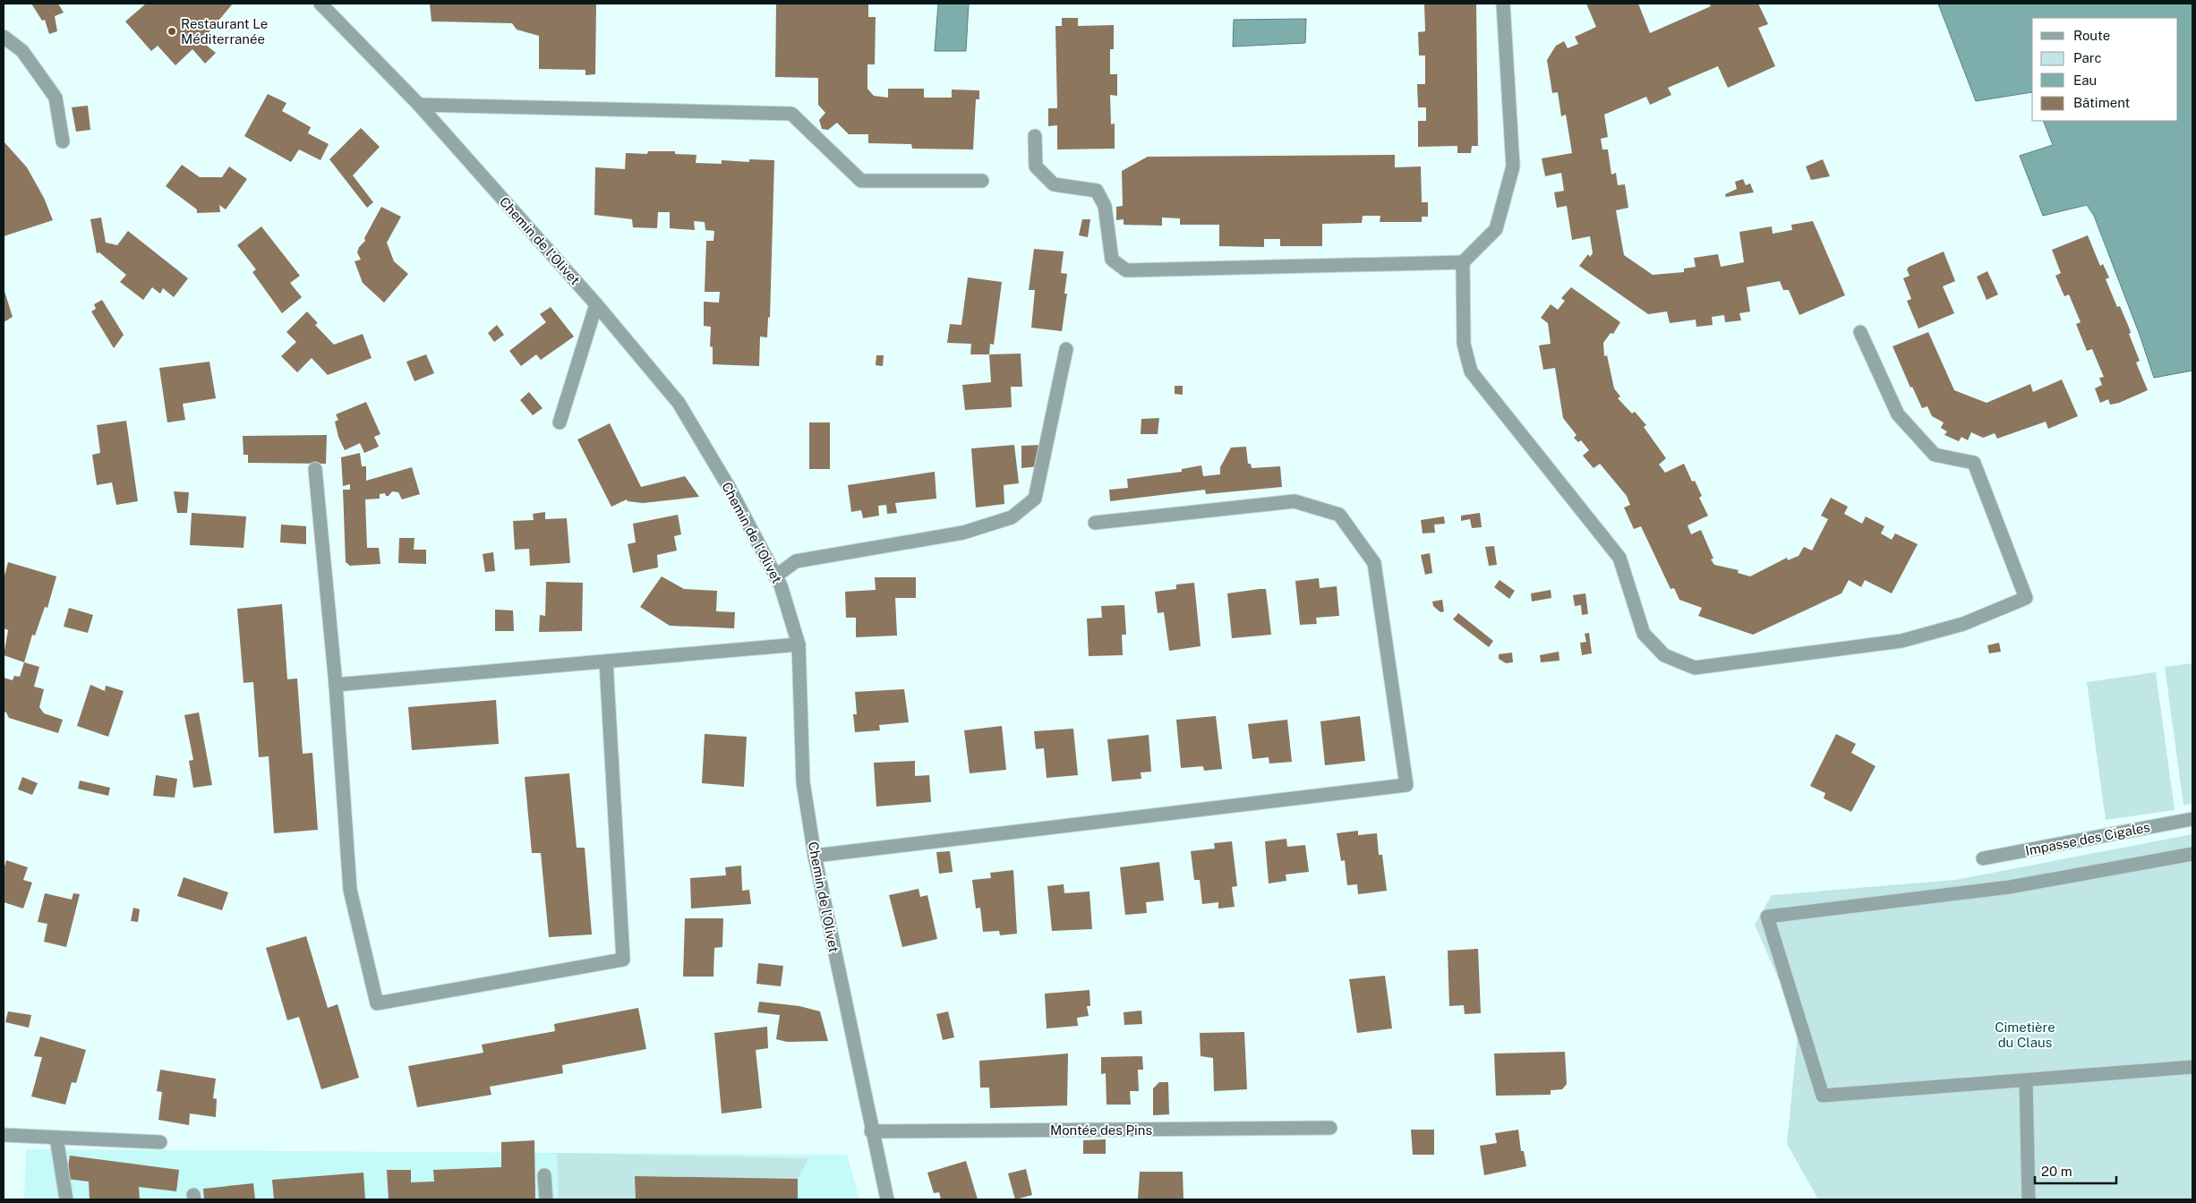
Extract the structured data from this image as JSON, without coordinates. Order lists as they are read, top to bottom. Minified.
{"streets":{"street":["Chemin de l'Olivet","Impasse des Cigales","Montée des Pins"]},"crossings":[["Chemin de l'Olivet","Montée des Pins"]],"parks":["Cimetière du Claus"],"places":["Restaurant Le Méditerranée"],"legend":["Route","Parc","Eau","Bâtiment"],"scale_bar":"20 m"}
